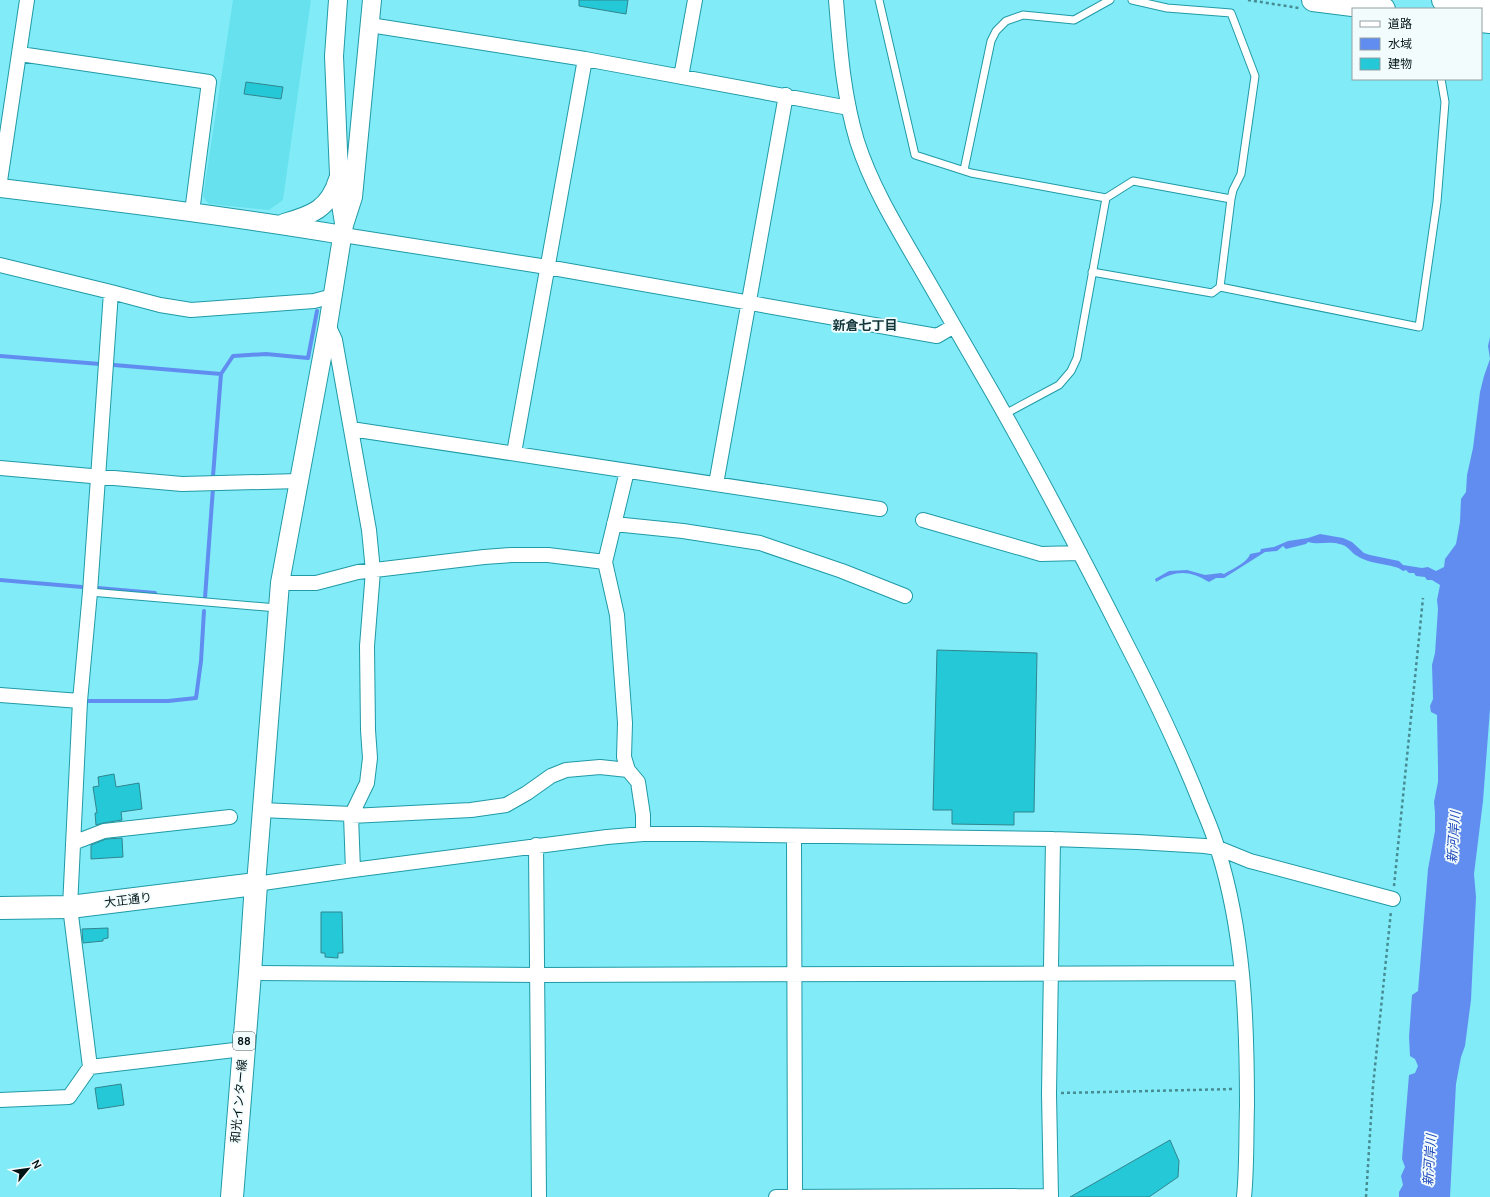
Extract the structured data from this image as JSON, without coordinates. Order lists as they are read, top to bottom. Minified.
{"streets":{"main road":["大正通り","88","和光インター線"]},"crossings":[["大正通り","和光インター線"]],"districts":["新倉七丁目"],"water":["新河岸川"],"legend":["道路","水域","建物"],"north":"top right"}
